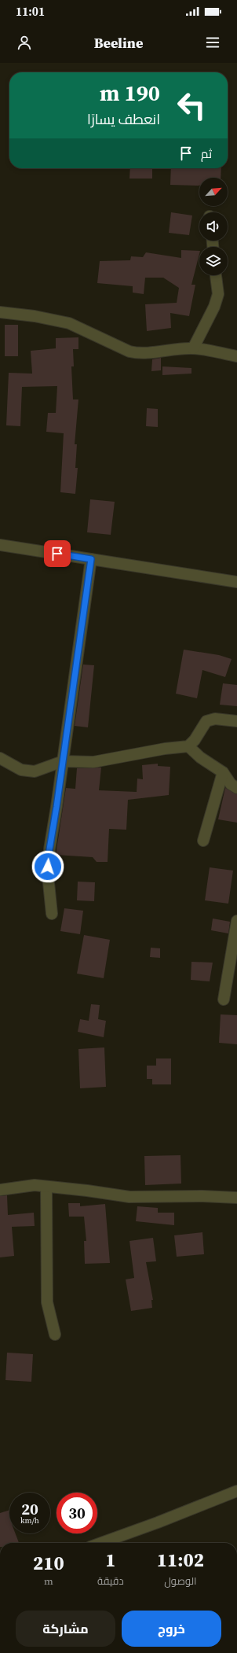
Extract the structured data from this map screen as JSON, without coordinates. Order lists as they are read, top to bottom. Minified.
{"north":"top right","page":{"status":"11:01","header":"Beeline","turn":["190 m","انعطف يسارًا"],"then":"ثم","speed":"20 km/h","limit":"30","eta":["11:02","الوصول","1","دقيقة","210","m"],"buttons":["خروج","مشاركة"]}}
